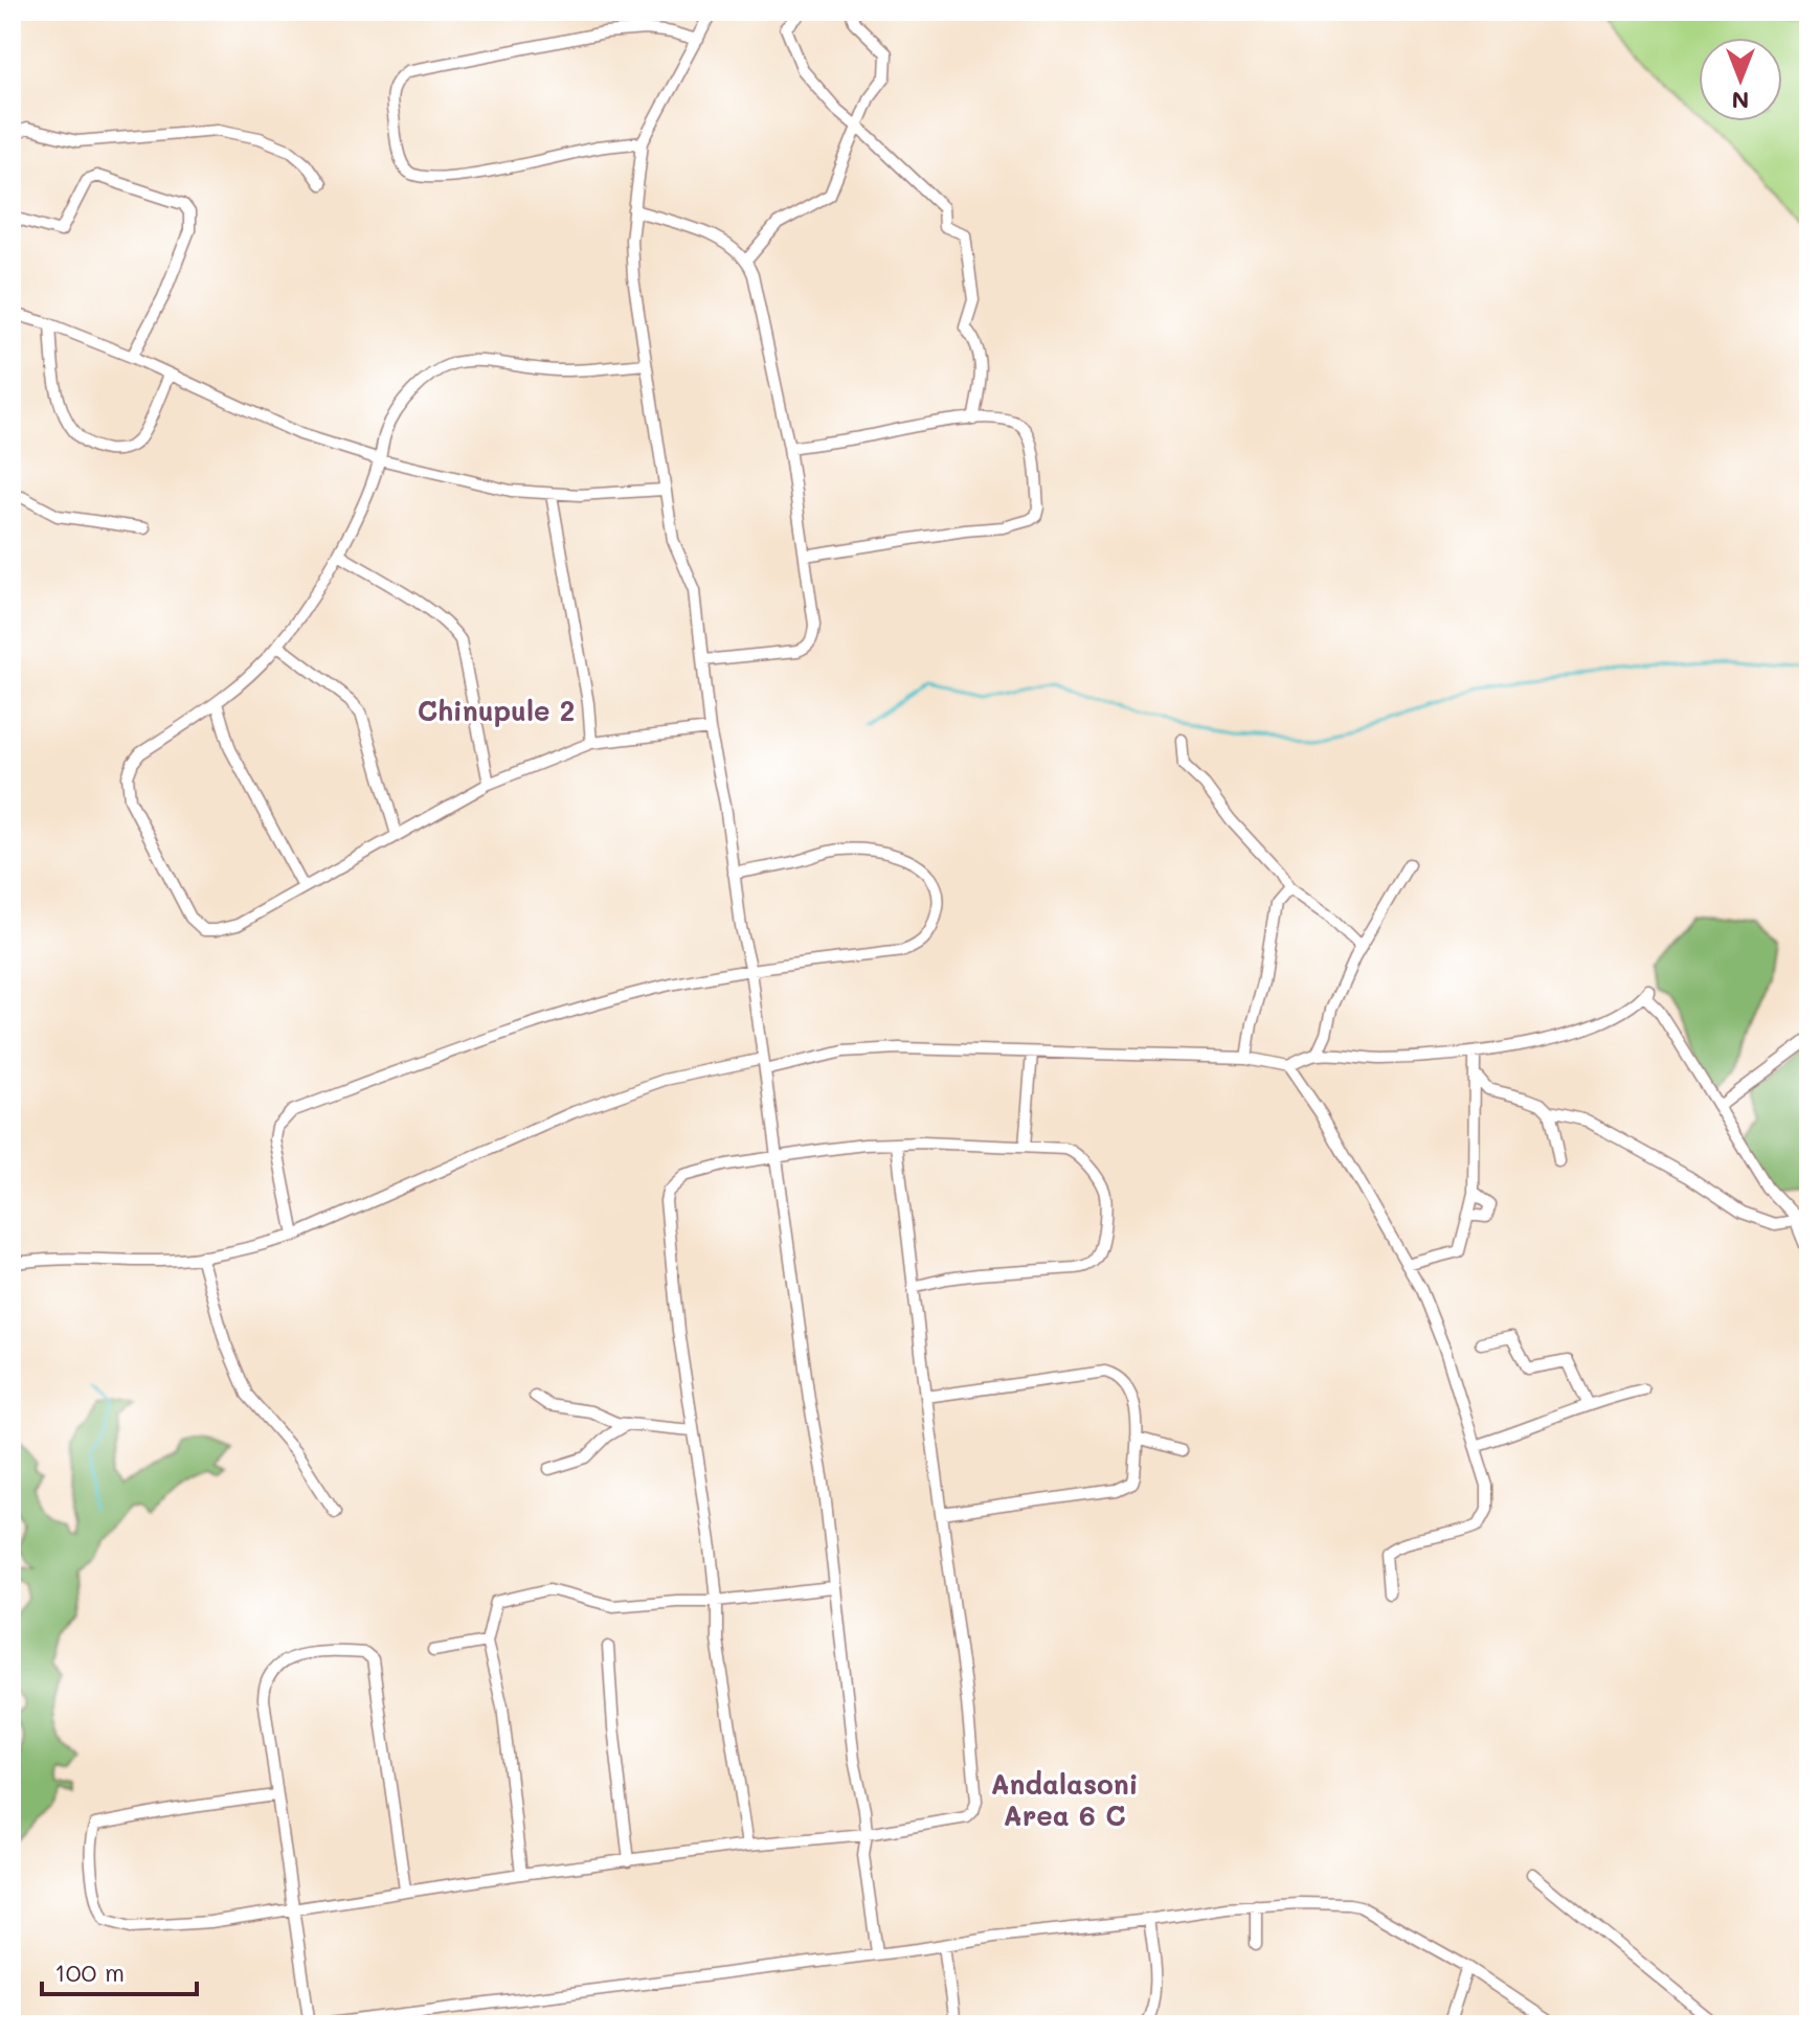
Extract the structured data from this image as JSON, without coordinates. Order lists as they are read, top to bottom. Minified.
{"districts":["Chinupule 2","Andalasoni Area 6 C"],"scale_bar":"100 m","north":"bottom"}
